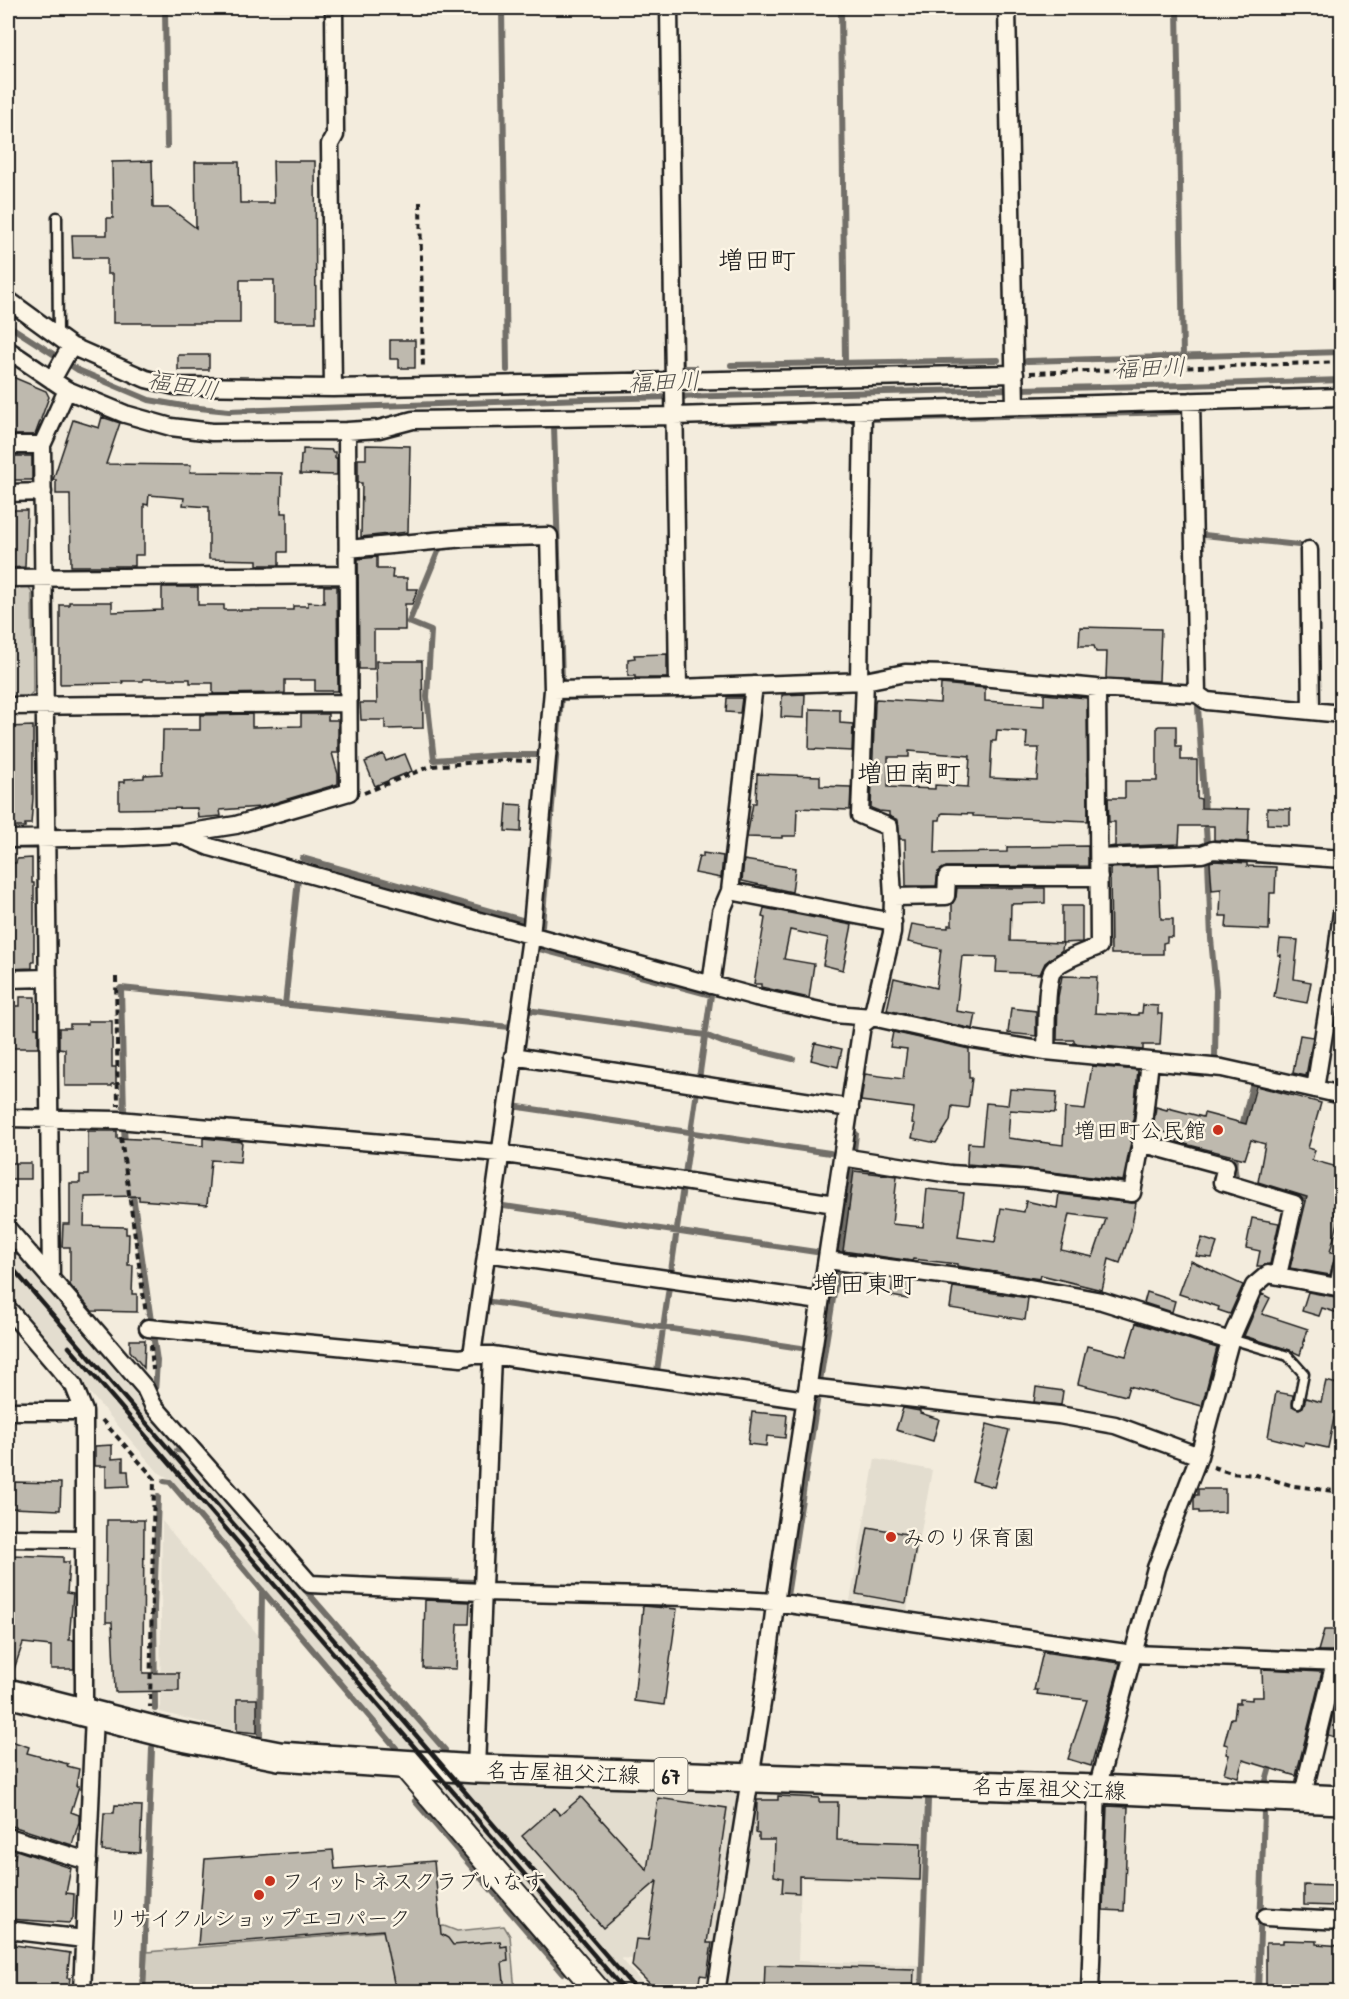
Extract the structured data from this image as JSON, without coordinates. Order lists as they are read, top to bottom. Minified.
{"streets":{"main road":["名古屋祖父江線","67"]},"districts":["増田町","増田南町","増田東町"],"water":["福田川"],"places":["増田町公民館","みのり保育園","フィットネスクラブいなす","リサイクルショップエコパーク"]}
